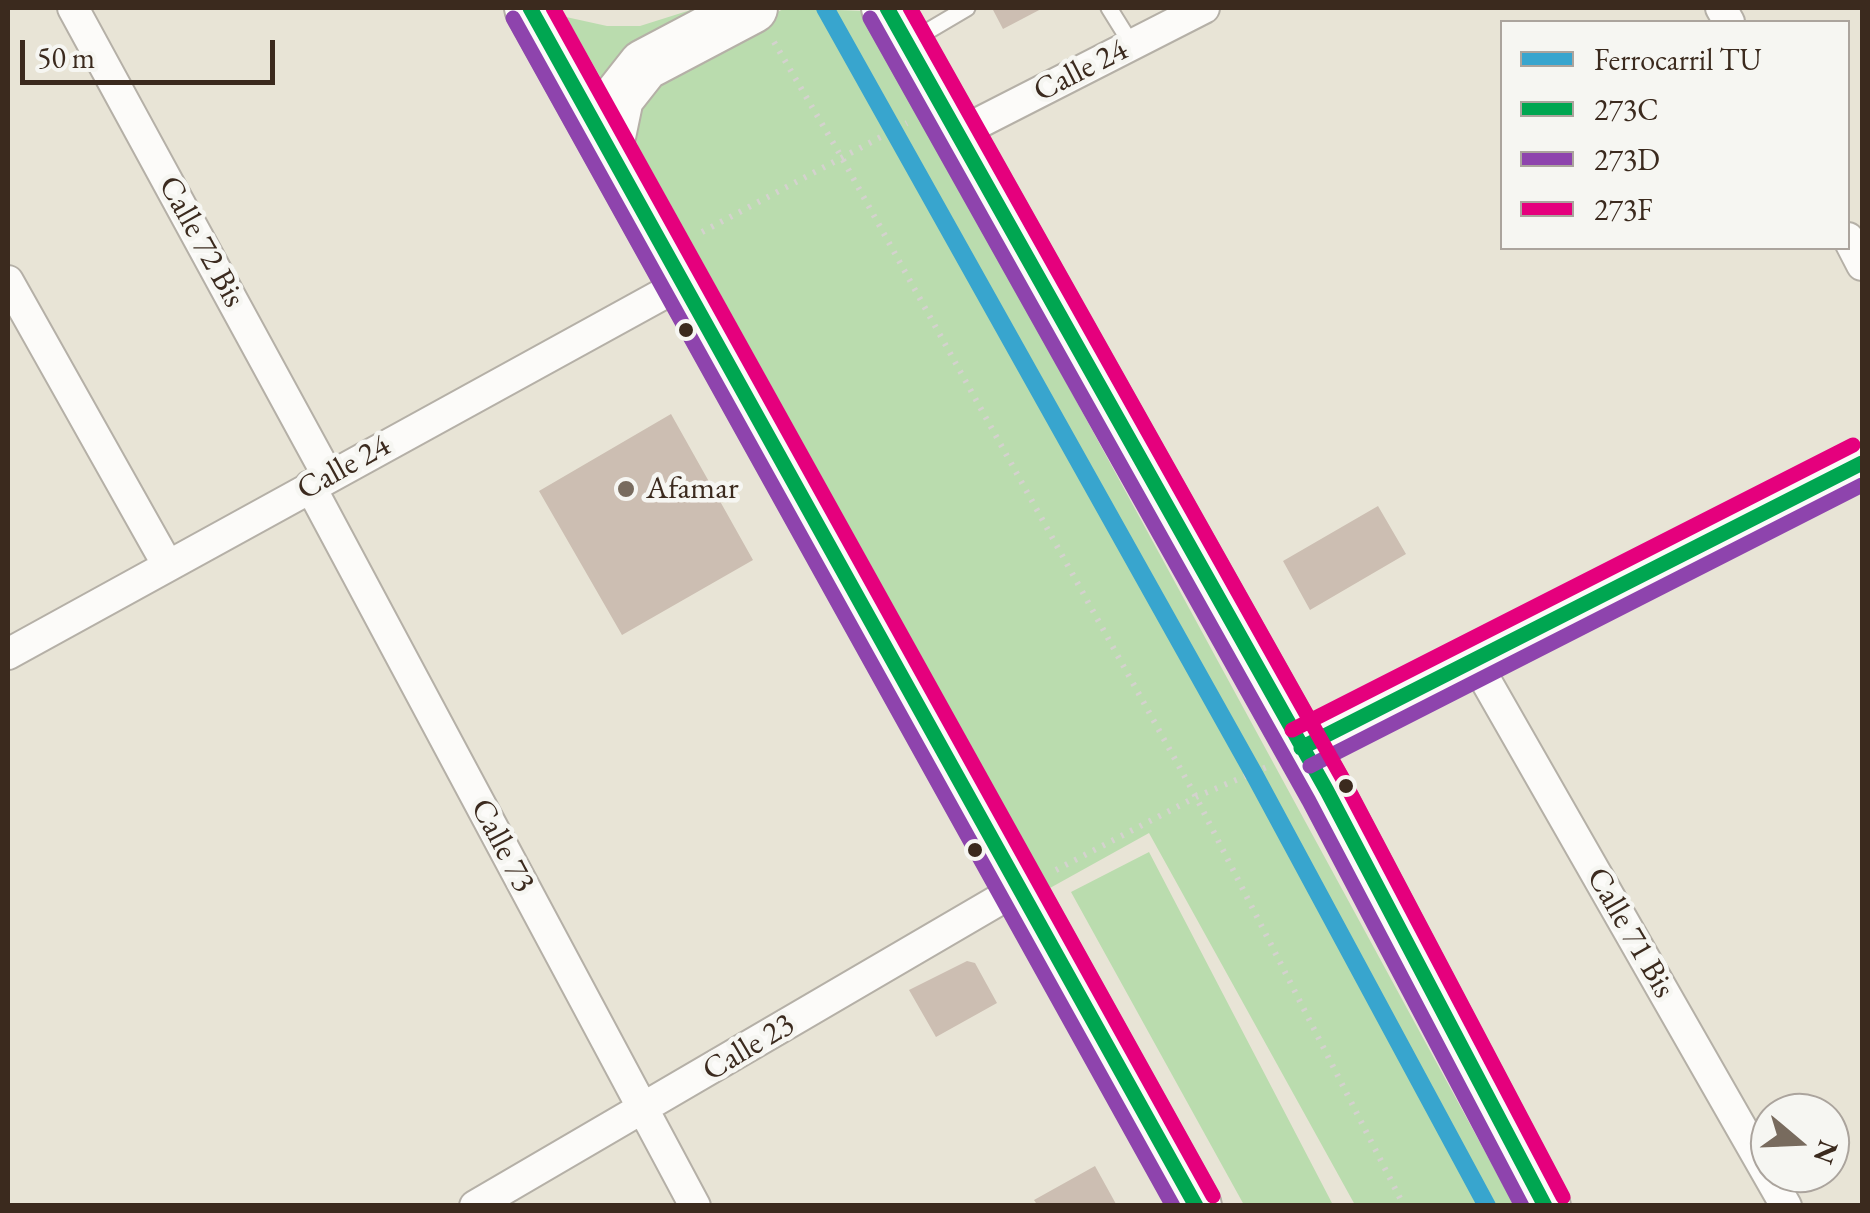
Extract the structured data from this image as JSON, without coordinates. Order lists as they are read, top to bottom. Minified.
{"streets":{"street":["Calle 24","Calle 72 Bis","Calle 73","Calle 71 Bis","Calle 23"]},"crossings":[["Calle 24","Calle 72 Bis"],["Calle 24","Calle 73"],["Calle 72 Bis","Calle 73"],["Calle 73","Calle 23"]],"places":["Afamar"],"lines":["rail line TU","transit line 273C","transit line 273F","transit line 273D"],"legend":["Ferrocarril TU","273C","273D","273F"],"scale_bar":"50 m","north":"right"}
